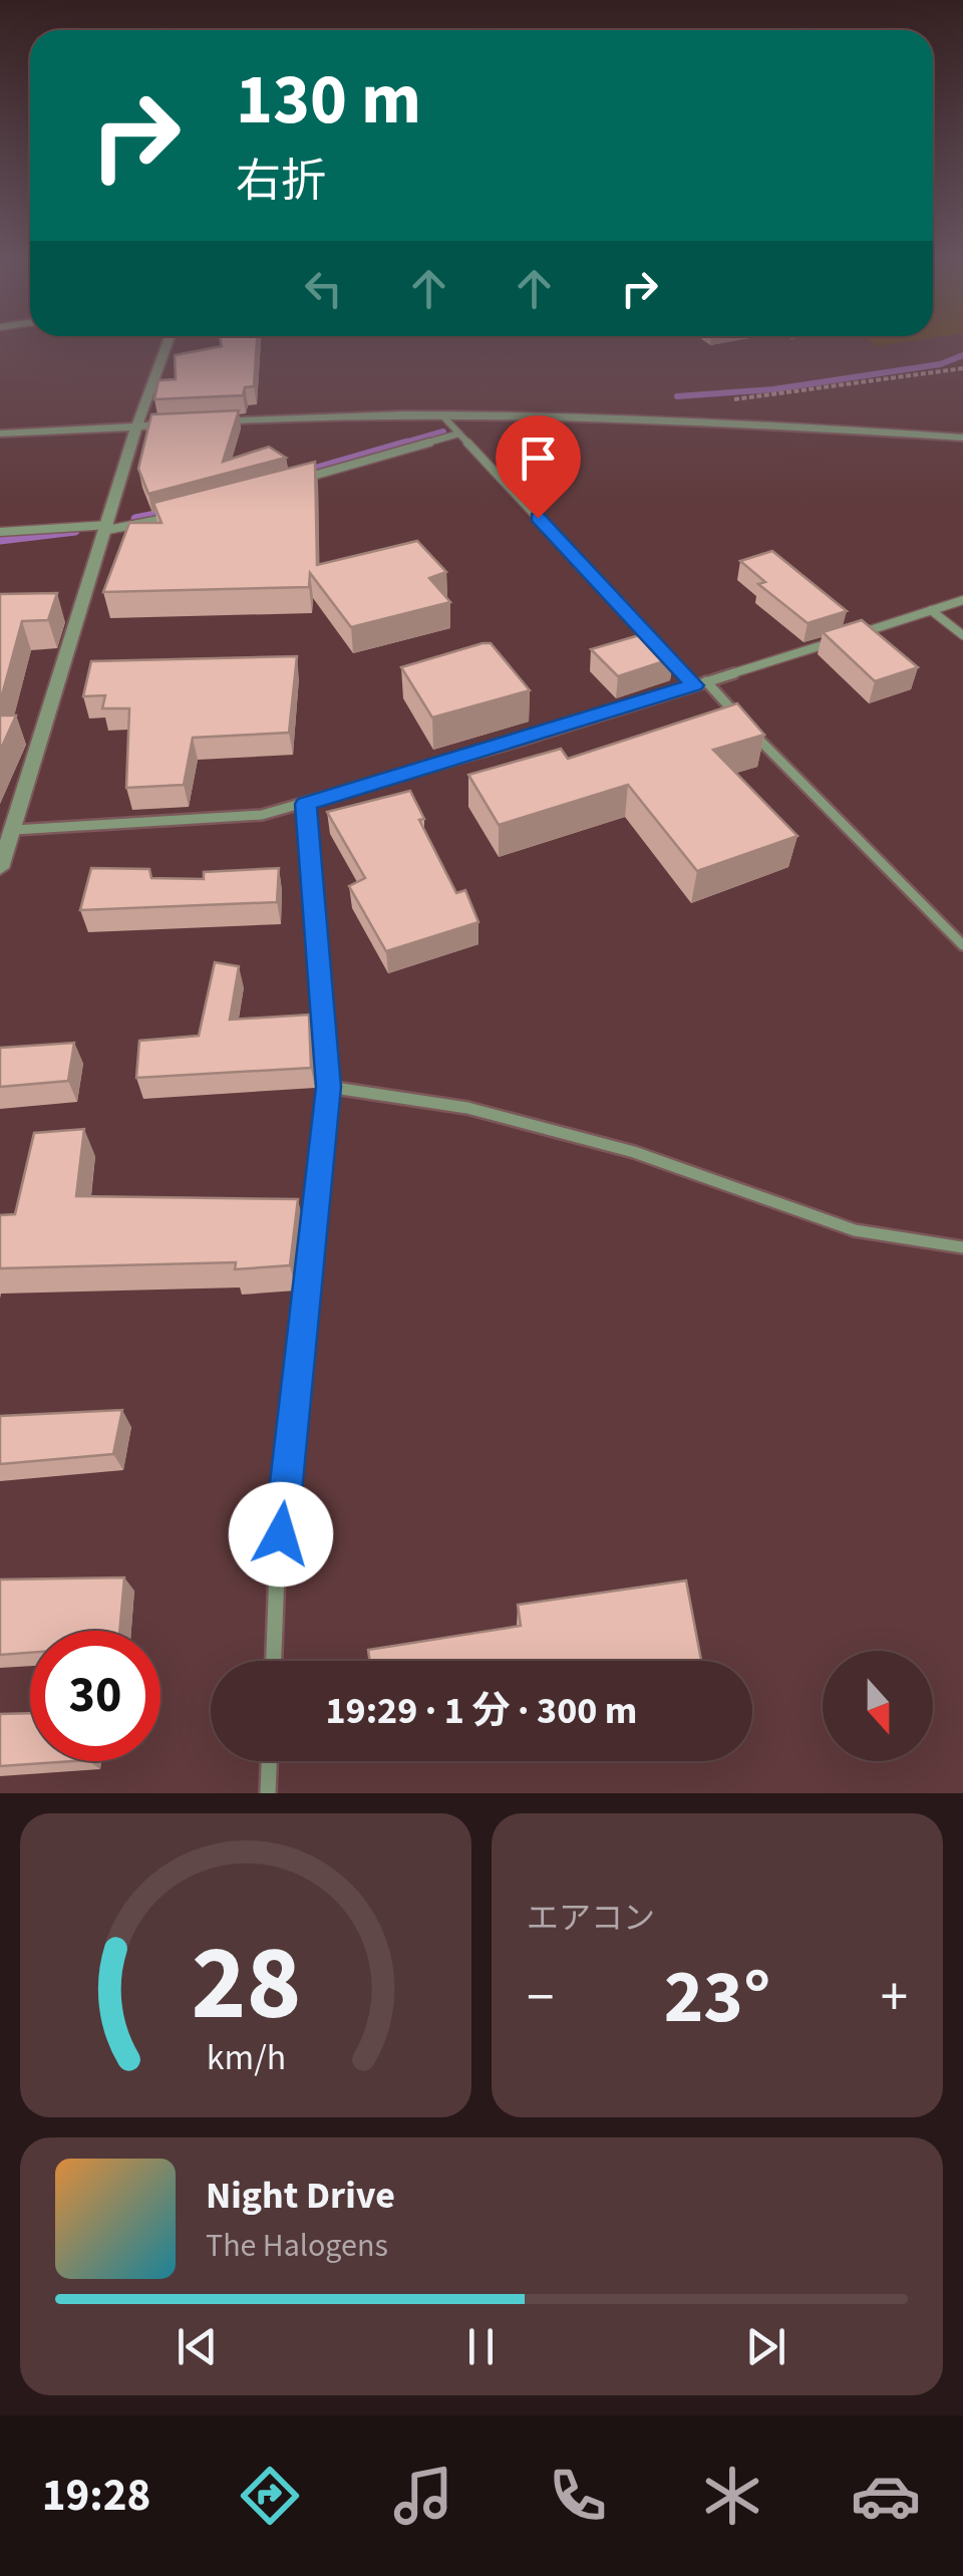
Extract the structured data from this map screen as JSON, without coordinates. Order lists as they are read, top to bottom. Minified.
{"north":"bottom","page":{"turn":["130 m","右折"],"limit":"30","trip":"19:29 · 1 分 · 300 m","tile":"エアコン","heat":["−","23°","+"],"song":["Night Drive","The Halogens"],"tabs":"19:28","gauge":["28","km/h"]}}
